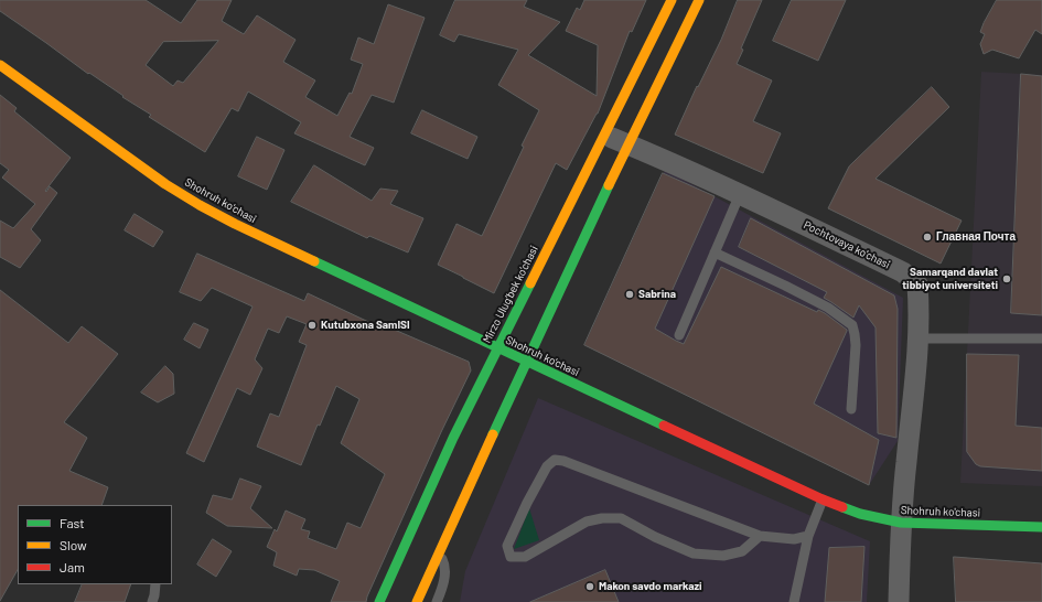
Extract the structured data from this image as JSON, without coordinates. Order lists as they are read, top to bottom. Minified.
{"streets":{"main road":["Shohruh ko'chasi","Mirzo Ulug'bek ko'chasi"],"street":["Pochtovaya ko'chasi"]},"crossings":[["Shohruh ko'chasi","Pochtovaya ko'chasi"],["Shohruh ko'chasi","Mirzo Ulug'bek ko'chasi"],["Pochtovaya ko'chasi","Mirzo Ulug'bek ko'chasi"]],"places":["Главная Почта","Samarqand davlat tibbiyot universiteti","Sabrina","Kutubxona SamISI","Makon savdo markazi"],"legend":["Fast","Slow","Jam"]}
